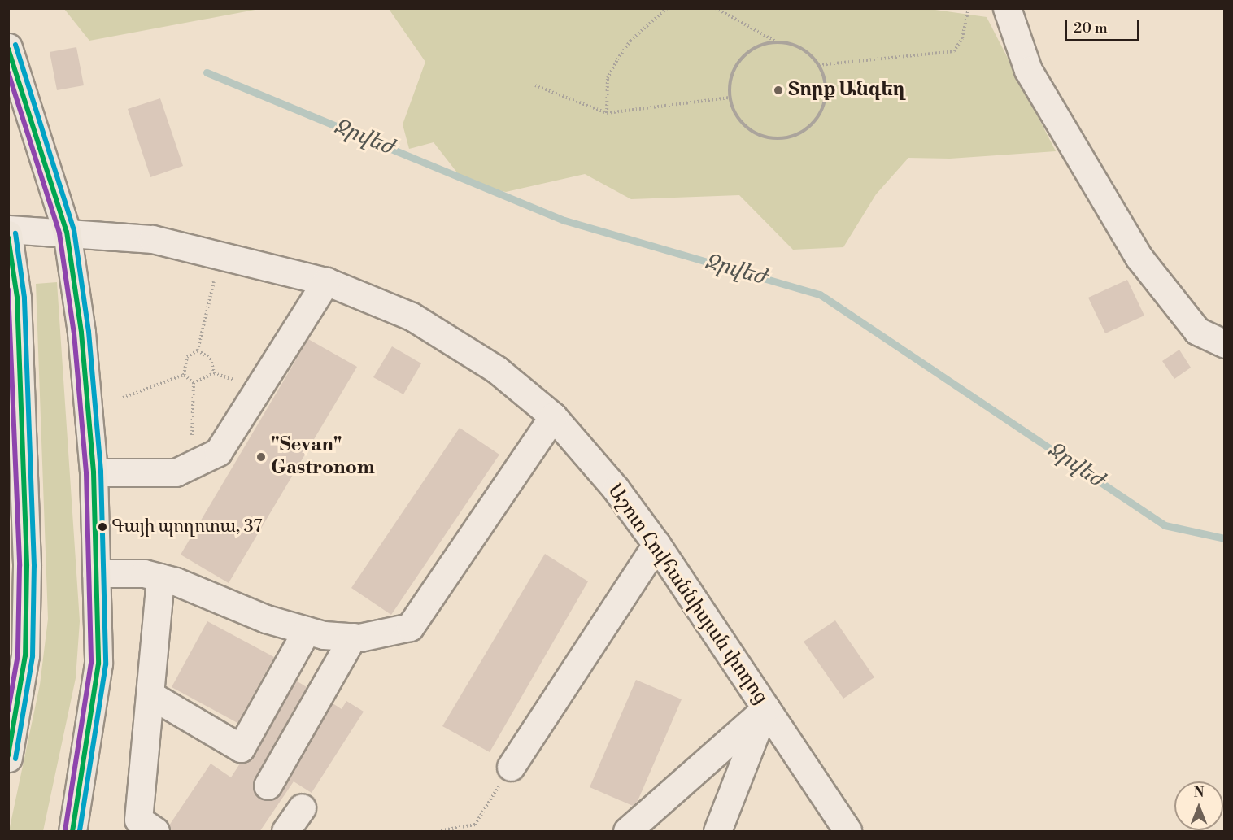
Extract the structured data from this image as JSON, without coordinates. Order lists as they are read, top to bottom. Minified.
{"streets":{"street":["Աշոտ Հովհաննիսյան փողոց"]},"water":["Ջրվեժ"],"places":["Տորք Անգեղ","\"Sevan\" Gastronom","Գայի պողոտա, 37"],"scale_bar":"20 m","north":"top"}
